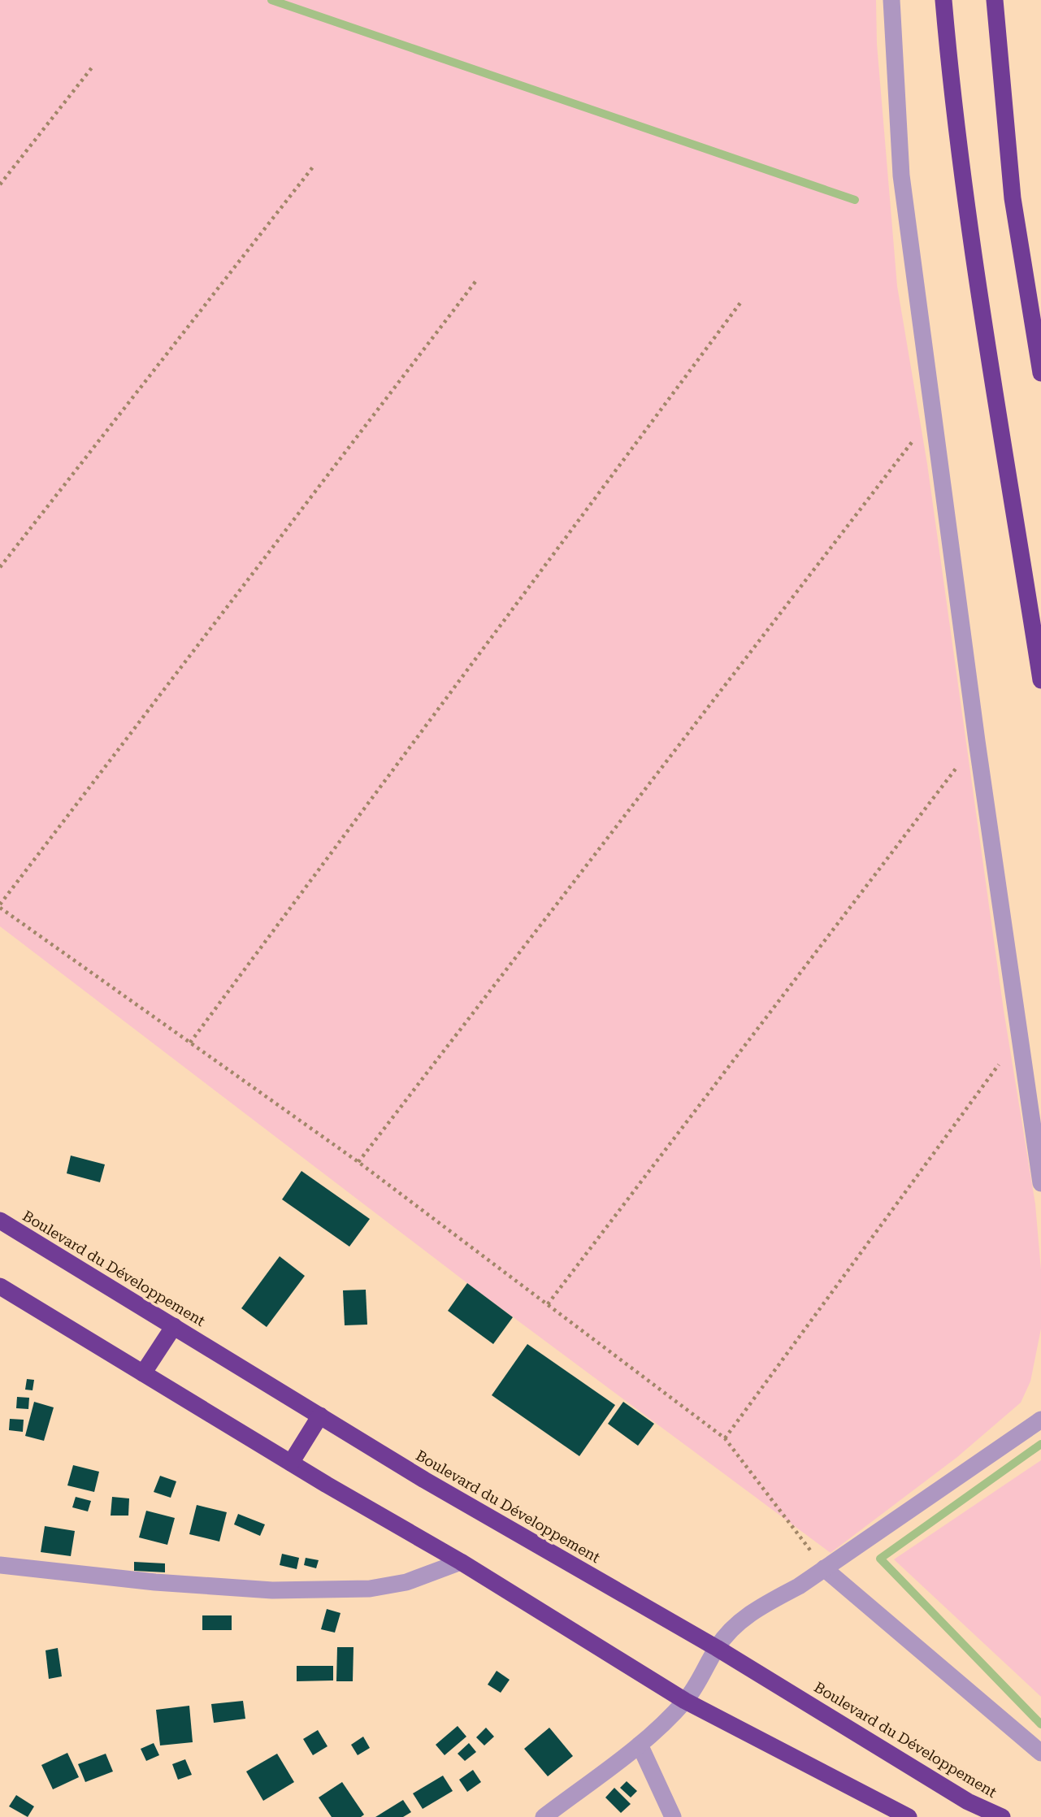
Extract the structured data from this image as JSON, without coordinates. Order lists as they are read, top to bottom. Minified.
{"streets":{"highway":["Boulevard du Développement"]}}
